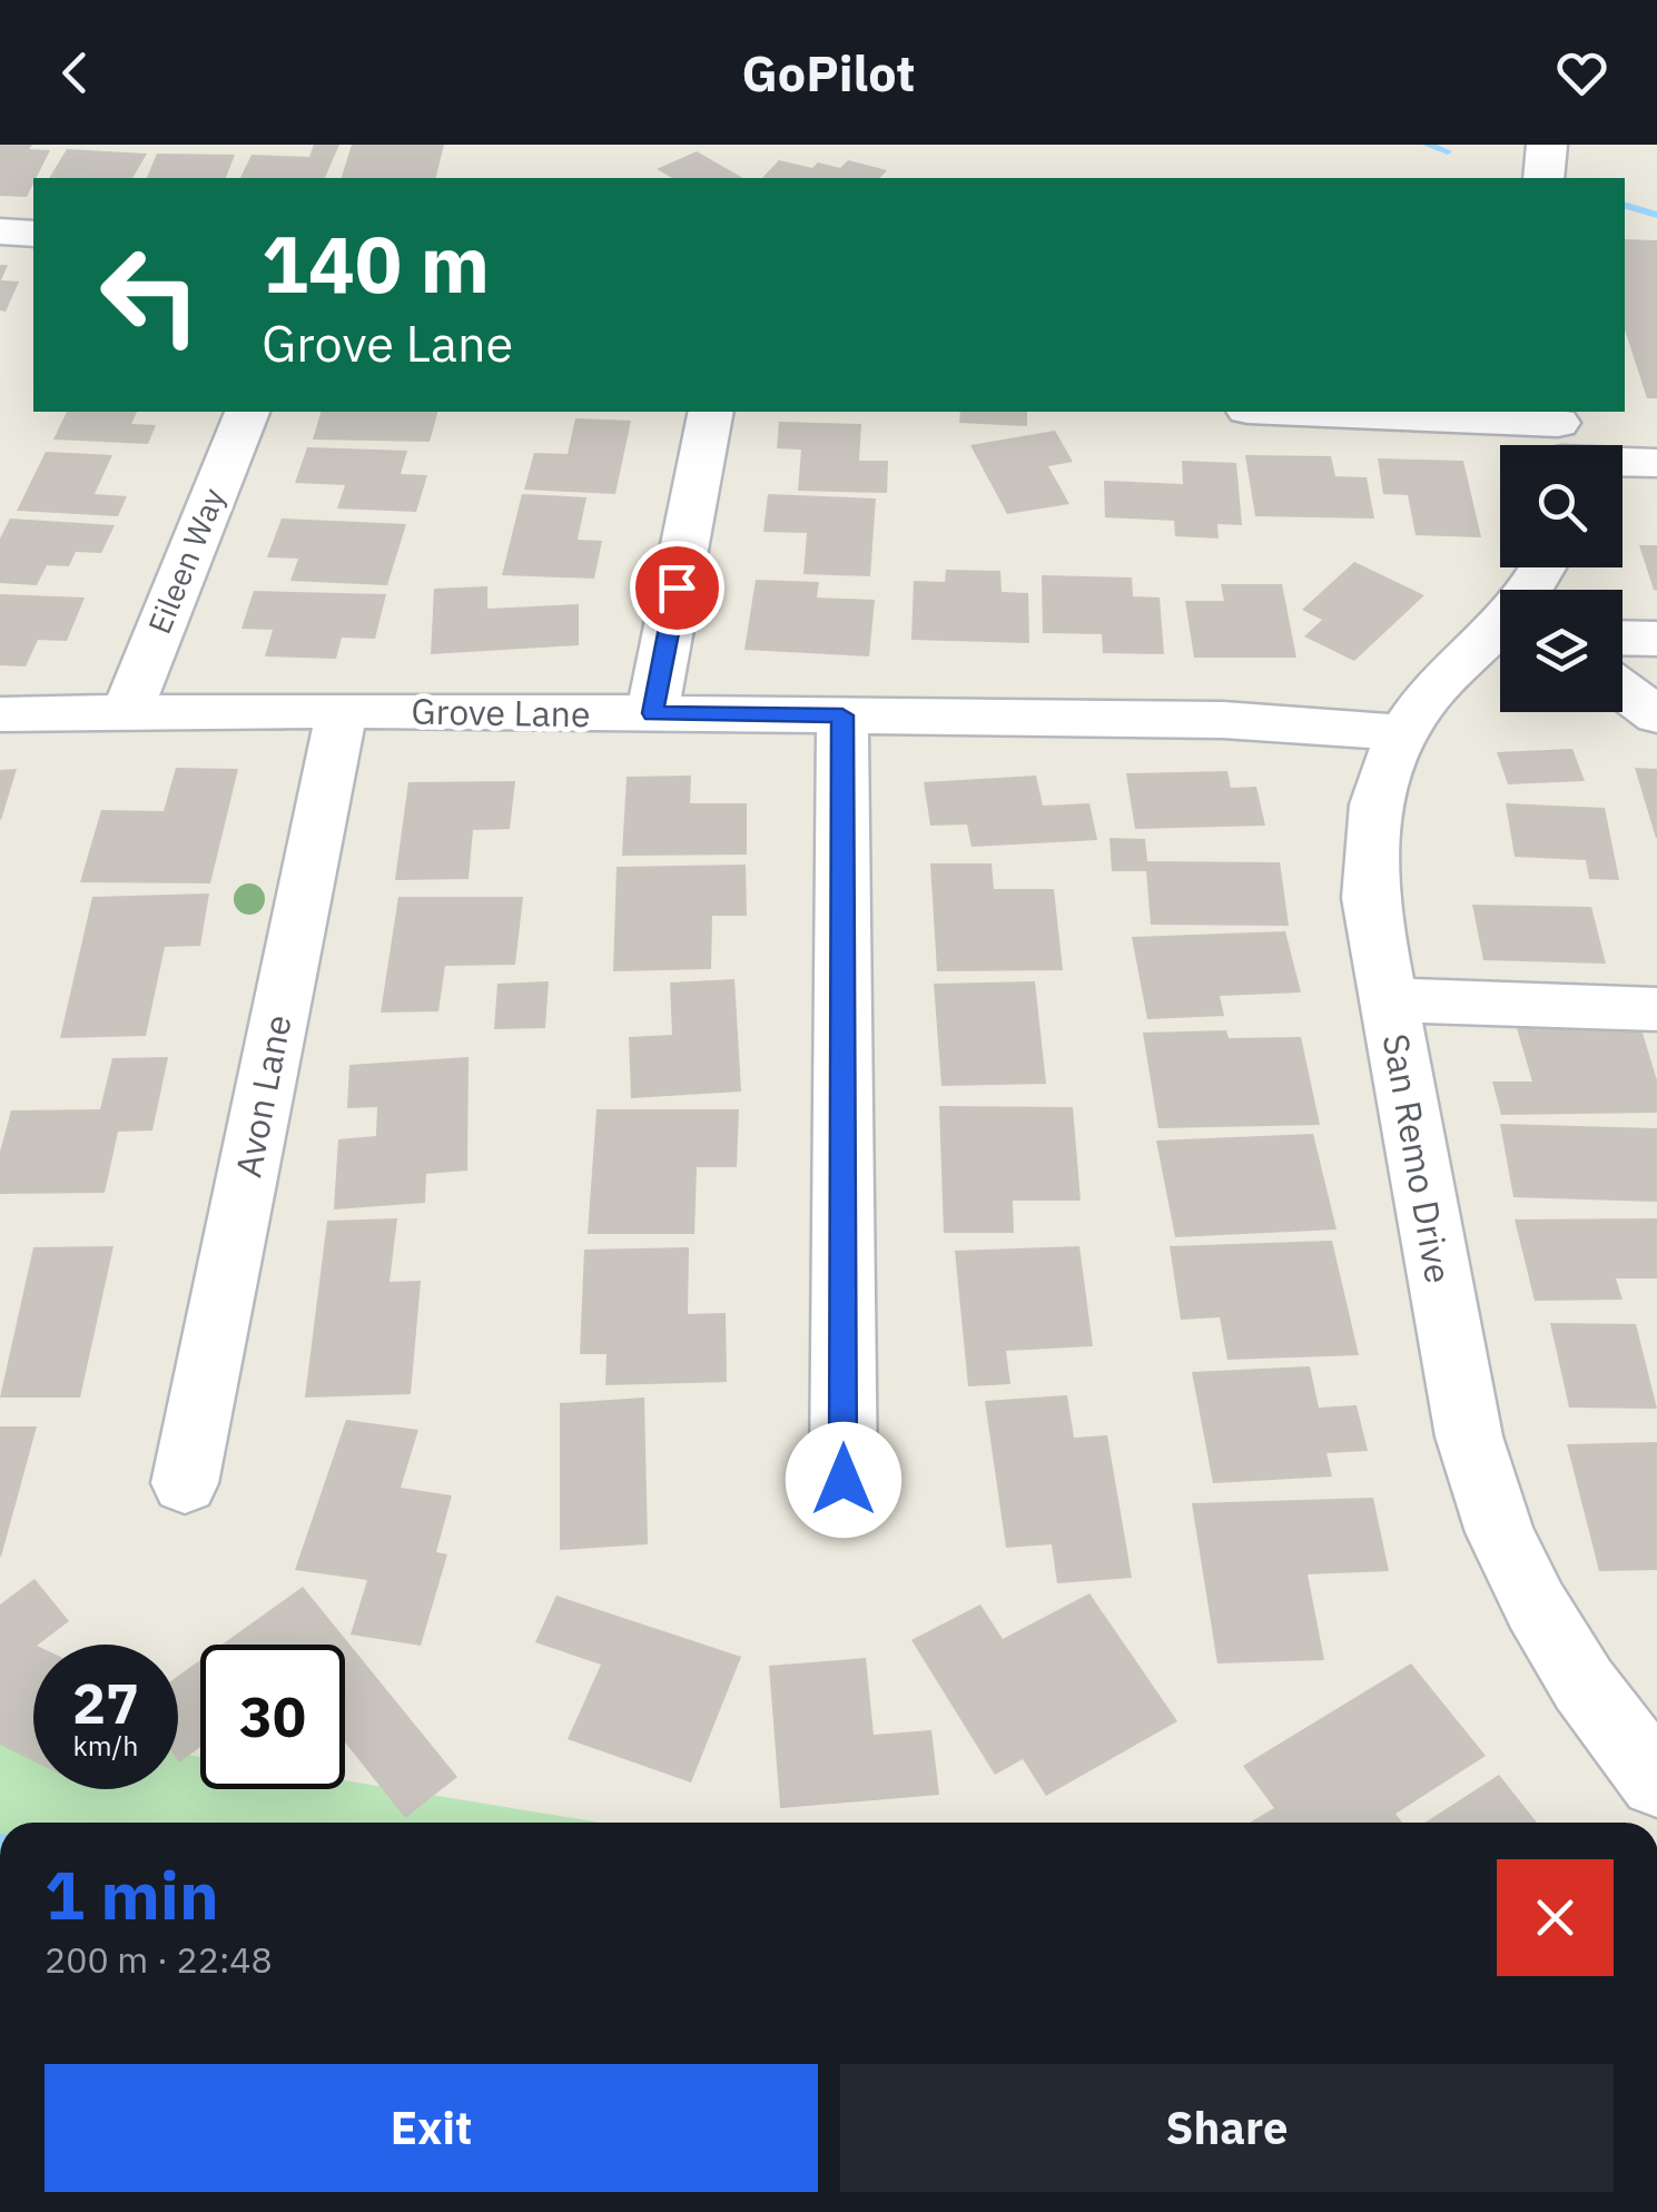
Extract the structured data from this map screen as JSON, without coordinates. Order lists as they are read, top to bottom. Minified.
{"streets":{"street":["Eileen Way","Grove Lane","Avon Lane","San Remo Drive"]},"crossings":[["Eileen Way","Grove Lane"],["Grove Lane","Avon Lane"],["Grove Lane","San Remo Drive"]],"page":{"header":"GoPilot","turn":["140 m","Grove Lane"],"speed":"27 km/h","limit":"30","heading":["1 min","200 m · 22:48"],"buttons":["Exit","Share"]}}
